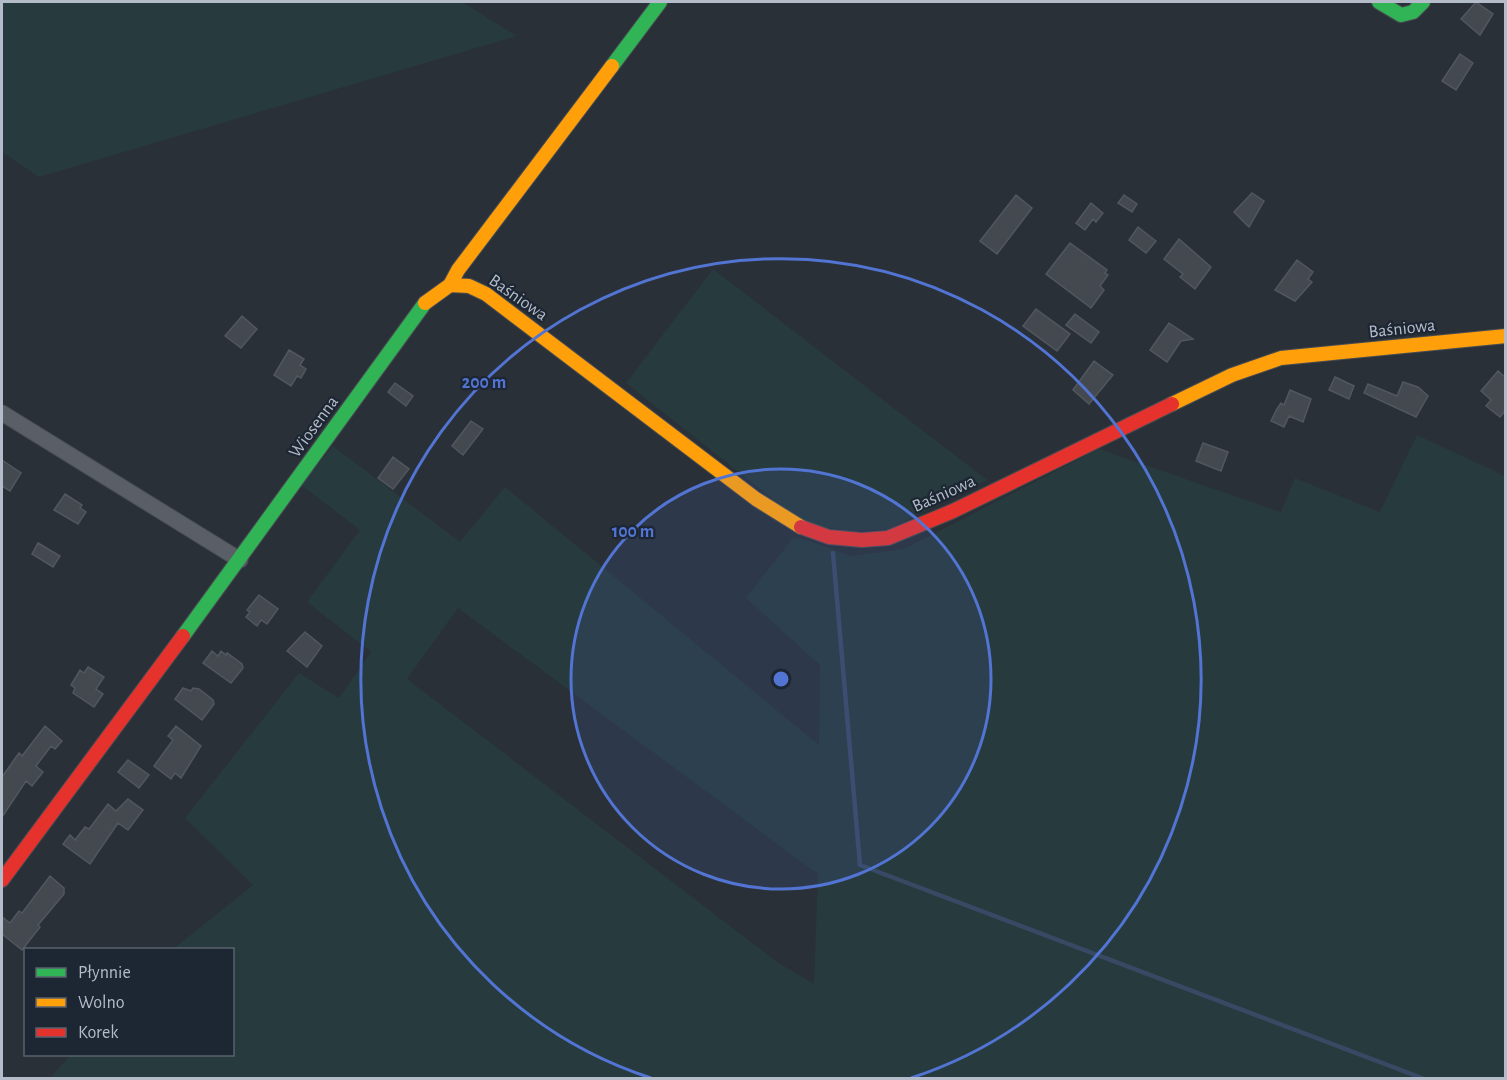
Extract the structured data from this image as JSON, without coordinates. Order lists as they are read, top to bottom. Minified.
{"streets":{"street":["Baśniowa","Wiosenna"]},"crossings":[["Baśniowa","Wiosenna"]],"legend":["Płynnie","Wolno","Korek"],"rings":["200 m","100 m"]}
